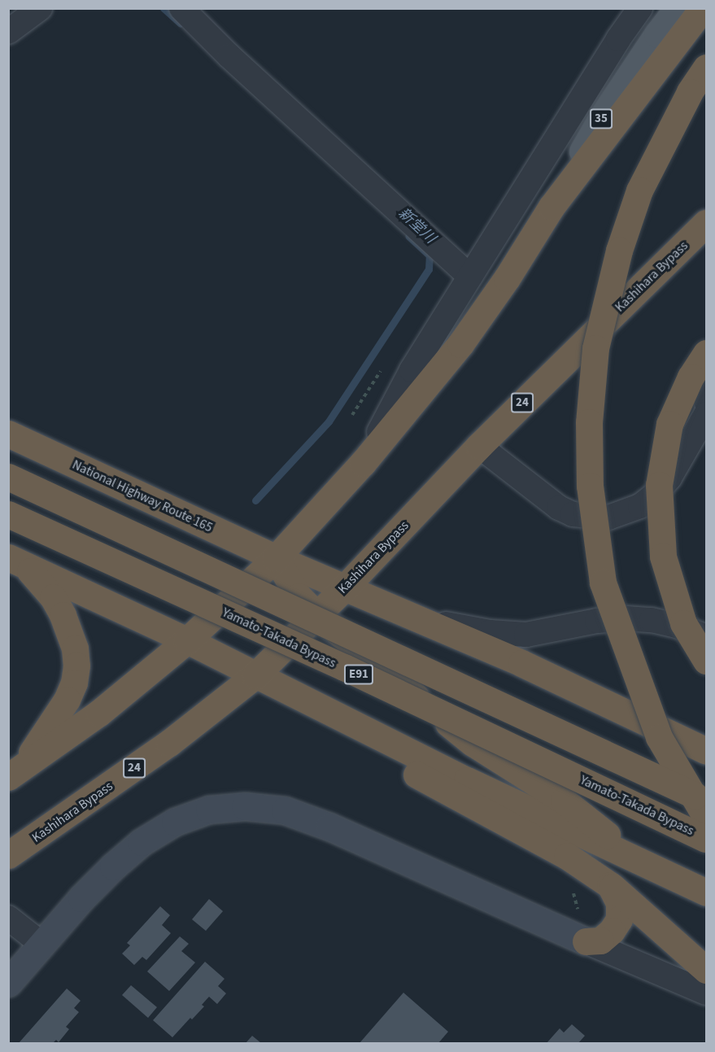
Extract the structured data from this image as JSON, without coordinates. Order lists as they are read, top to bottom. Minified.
{"streets":{"highway":["Kashihara Bypass","24","National Highway Route 165","Yamato-Takada Bypass","E91"]},"crossings":[["Kashihara Bypass","National Highway Route 165"]],"water":["新堂川"]}
